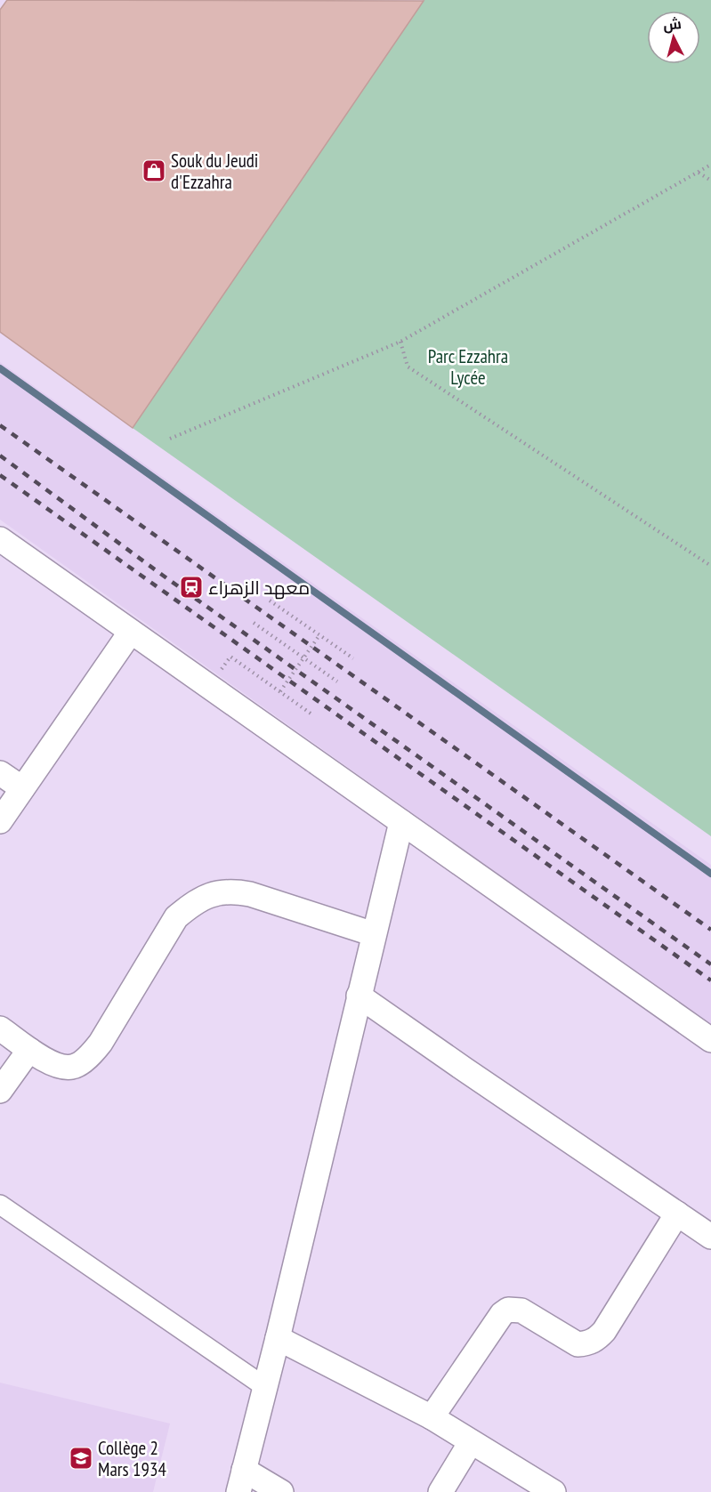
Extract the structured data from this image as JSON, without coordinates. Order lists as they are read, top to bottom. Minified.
{"parks":["Parc Ezzahra Lycée"],"places":{"shop":["Souk du Jeudi d'Ezzahra"],"station":["معهد الزهراء"],"school or university":["Collège 2 Mars 1934"]},"north":"top"}
